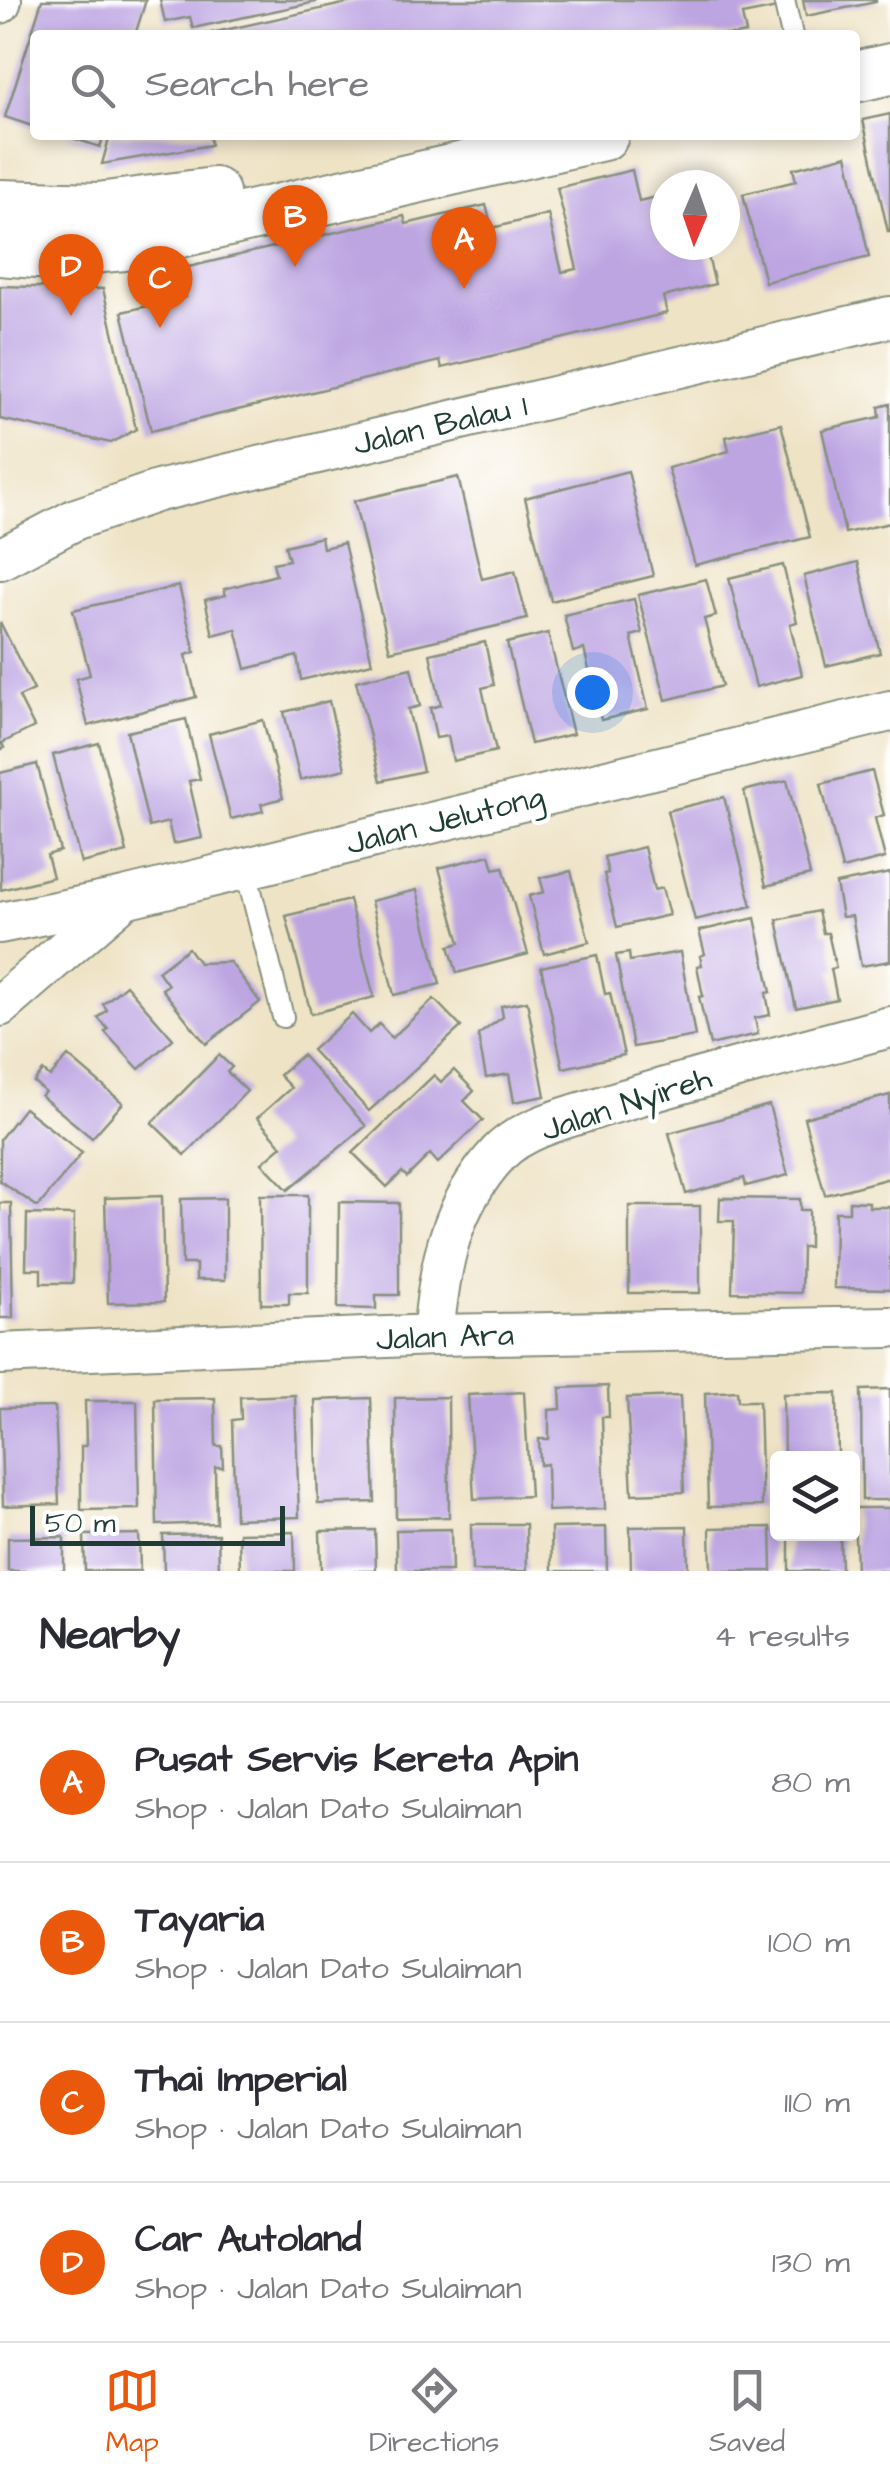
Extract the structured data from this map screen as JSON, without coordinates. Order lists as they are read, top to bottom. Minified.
{"streets":{"street":["Jalan Balau 1","Jalan Jelutong","Jalan Nyireh","Jalan Ara"]},"crossings":[["Jalan Nyireh","Jalan Ara"]],"scale_bar":"50 m","north":"bottom","page":{"search":"Search here","pins":["B","A","D","C"],"scale":"50 m","heading":["Nearby","4 results"],"list":[{"mark":"A","name":"Pusat Servis Kereta Apin","note":"Shop · Jalan Dato Sulaiman","value":"80 m"},{"mark":"B","name":"Tayaria","note":"Shop · Jalan Dato Sulaiman","value":"100 m"},{"mark":"C","name":"Thai Imperial","note":"Shop · Jalan Dato Sulaiman","value":"110 m"},{"mark":"D","name":"Car Autoland","note":"Shop · Jalan Dato Sulaiman","value":"130 m"}],"nav":["Map","Directions","Saved"]}}
